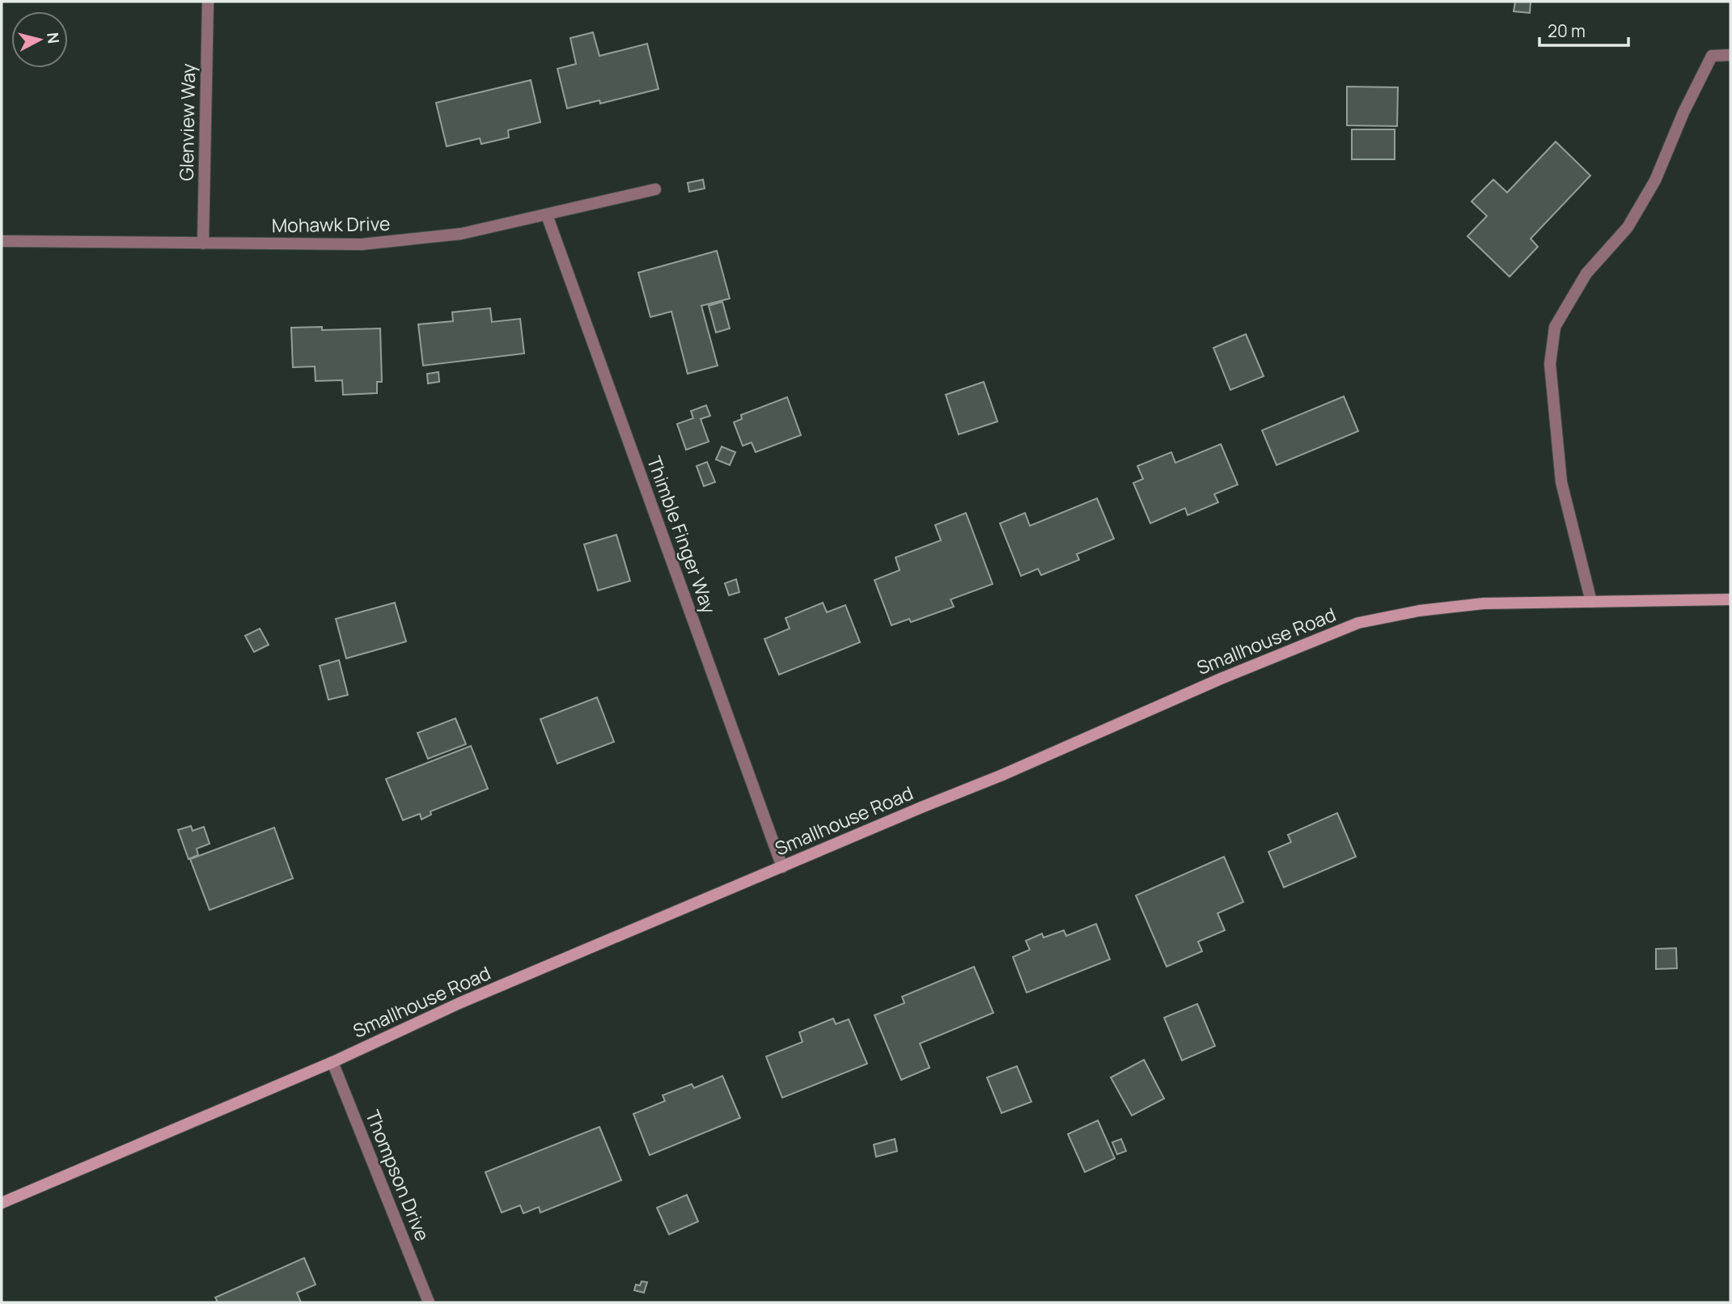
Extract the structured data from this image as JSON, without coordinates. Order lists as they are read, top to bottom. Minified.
{"streets":{"street":["Glenview Way","Mohawk Drive","Thimble Finger Way","Smallhouse Road","Thompson Drive"]},"crossings":[["Glenview Way","Mohawk Drive"],["Mohawk Drive","Thimble Finger Way"],["Thimble Finger Way","Smallhouse Road"],["Smallhouse Road","Thompson Drive"]],"scale_bar":"20 m","north":"right"}
